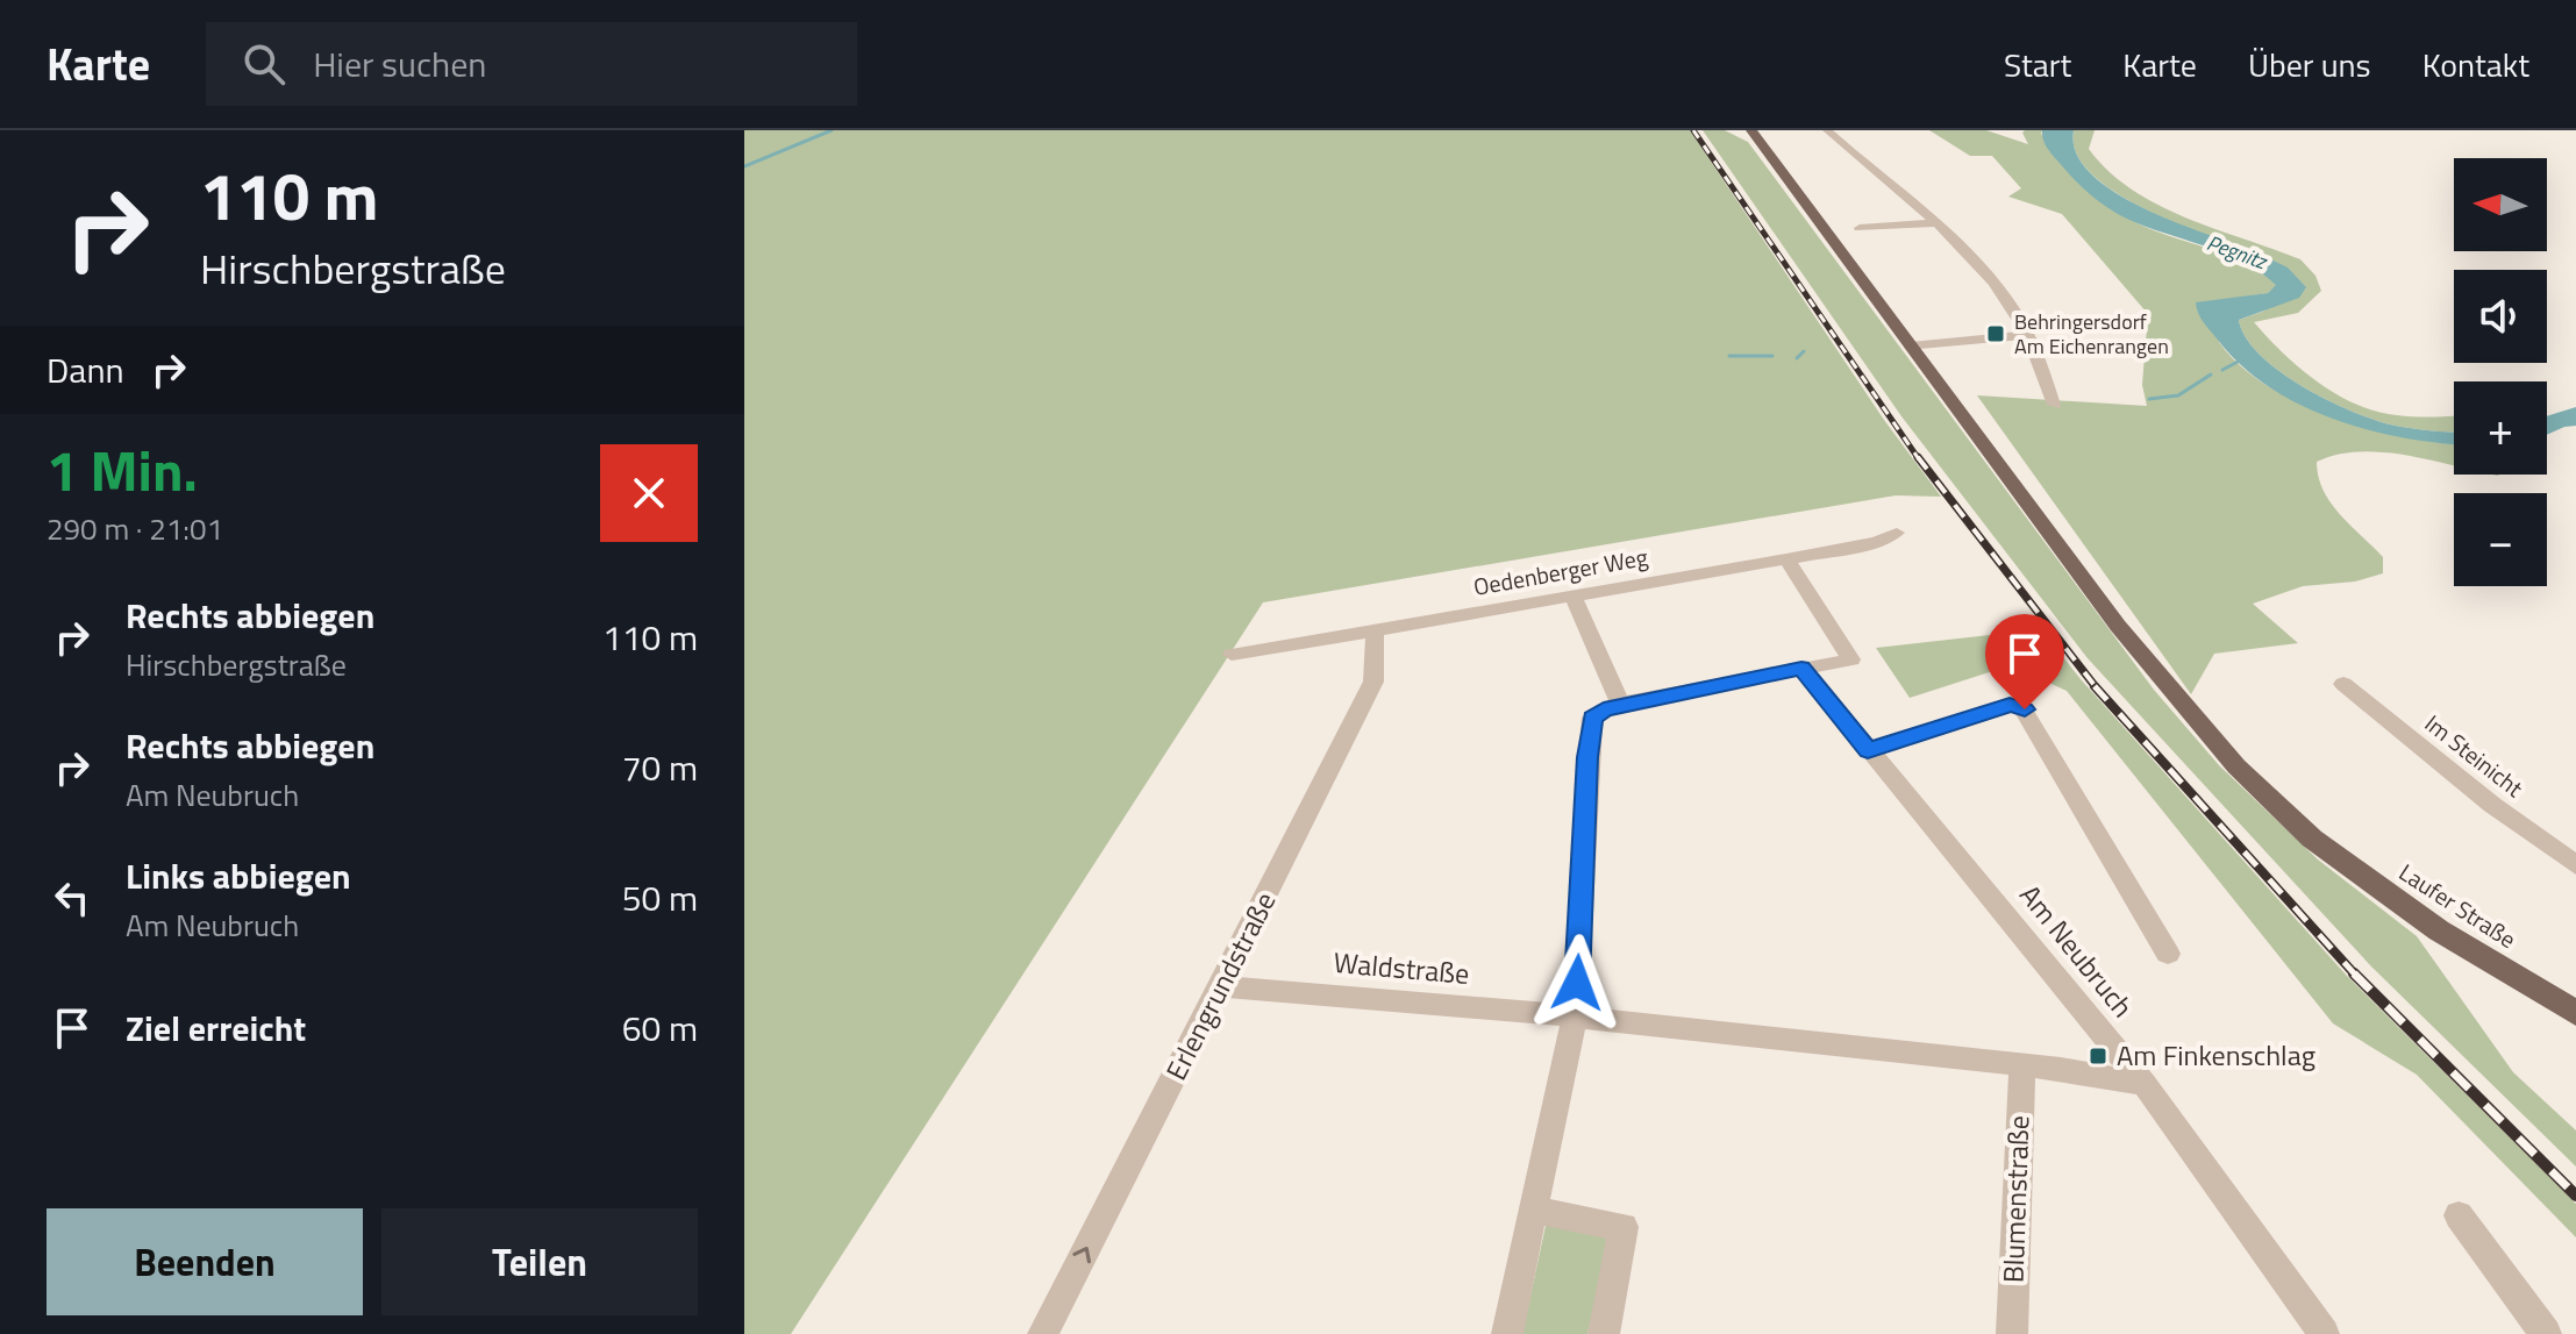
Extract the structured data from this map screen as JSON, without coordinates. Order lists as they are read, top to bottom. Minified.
{"streets":{"main road":["Laufer Straße"],"street":["Oedenberger Weg","Im Steinicht","Am Neubruch","Waldstraße","Erlengrundstraße","Blumenstraße"]},"crossings":[["Oedenberger Weg","Erlengrundstraße"],["Waldstraße","Erlengrundstraße"]],"one_way":["Erlengrundstraße"],"water":["Pegnitz"],"places":{"transit":["Behringersdorf Am Eichenrangen","Am Finkenschlag"]},"north":"left","page":{"header":"Karte","search":"Hier suchen","nav":["Start","Karte","Über uns","Kontakt"],"turn":["110 m","Hirschbergstraße"],"map_buttons":["+","−"],"then":"Dann","heading":["1 Min.","290 m · 21:01"],"list":[{"name":"Rechts abbiegen","note":"Hirschbergstraße","value":"110 m"},{"name":"Rechts abbiegen","note":"Am Neubruch","value":"70 m"},{"name":"Links abbiegen","note":"Am Neubruch","value":"50 m"},{"name":"Ziel erreicht","value":"60 m"}],"buttons":["Beenden","Teilen"]}}
